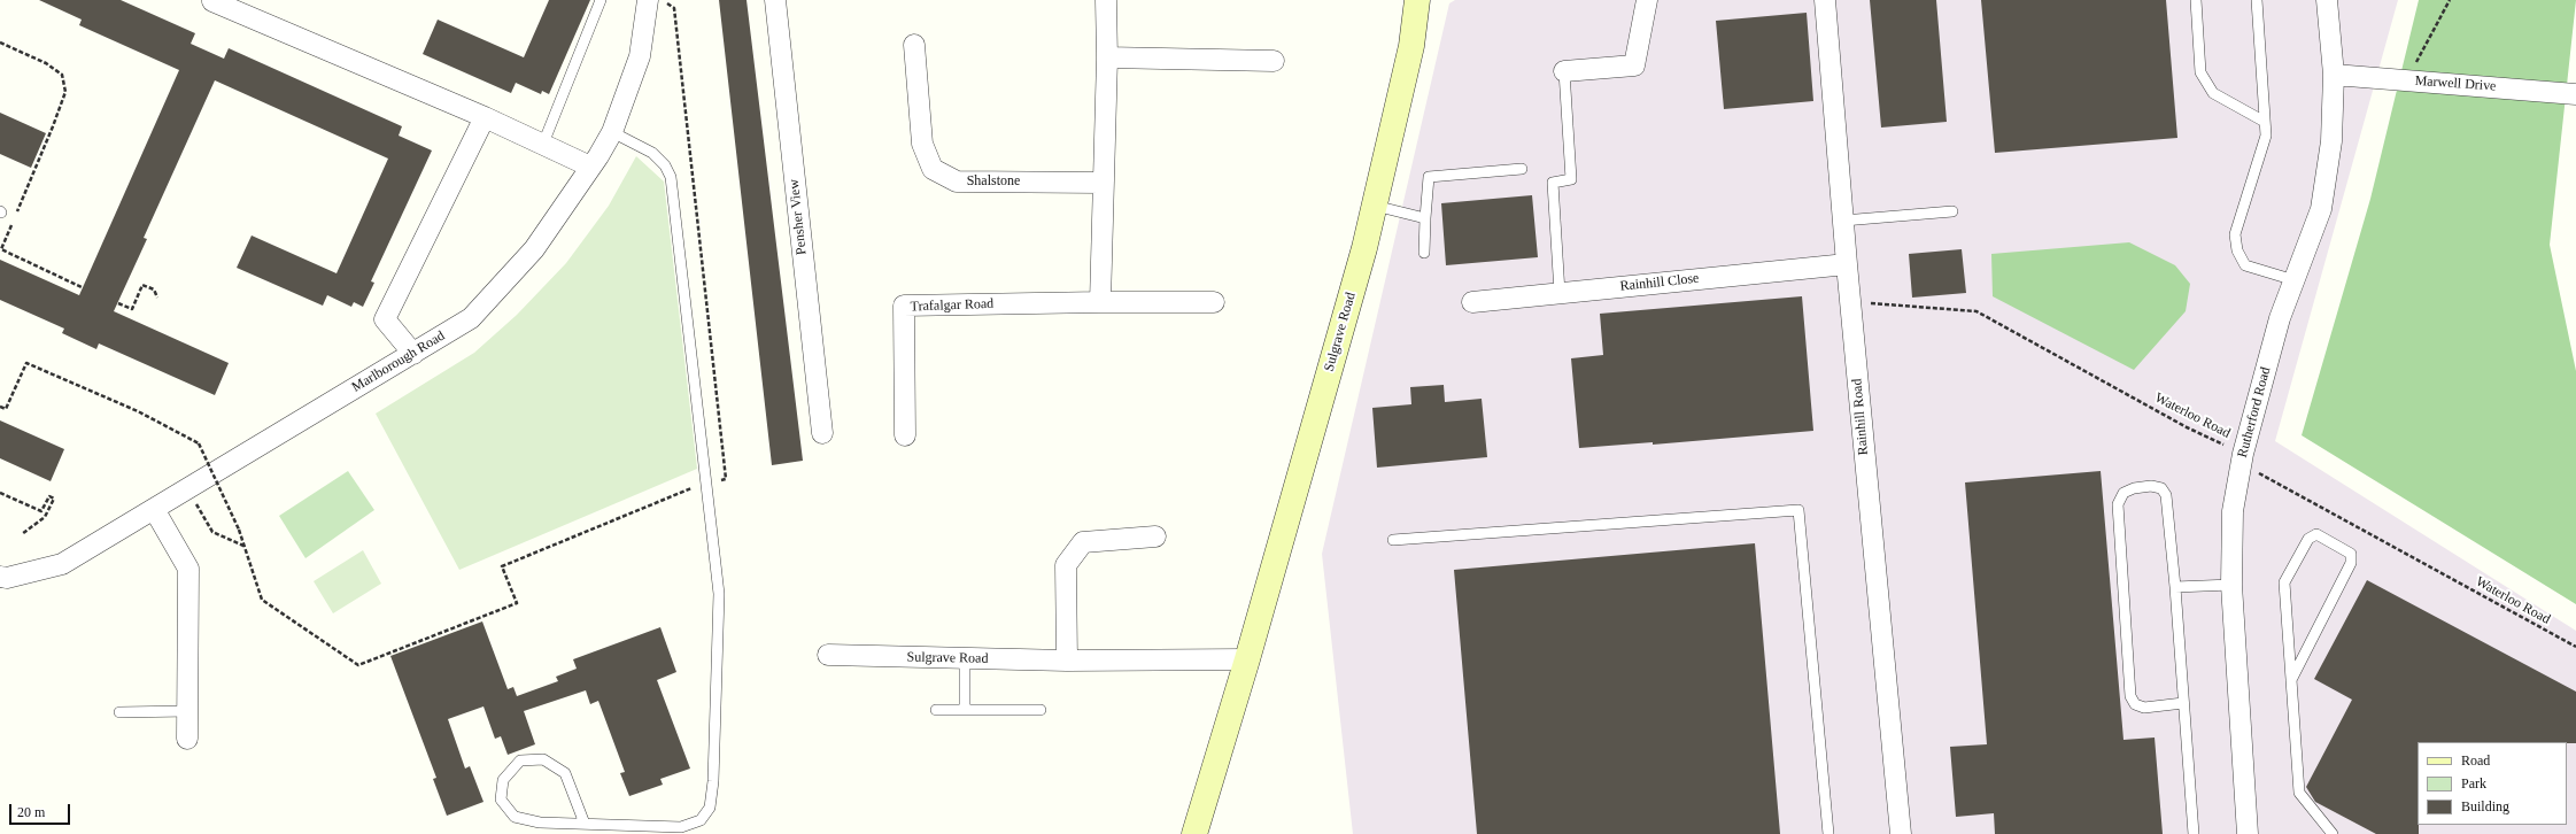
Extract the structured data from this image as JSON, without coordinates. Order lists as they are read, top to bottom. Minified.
{"streets":{"street":["Marwell Drive","Shalstone","Pensher View","Rainhill Close","Trafalgar Road","Sulgrave Road","Marlborough Road","Rutherford Road","Rainhill Road"],"path":["Waterloo Road"]},"crossings":[["Marwell Drive","Rutherford Road"],["Rainhill Close","Rainhill Road"],["Rutherford Road","Waterloo Road"],["Waterloo Road","Rainhill Road"]],"legend":["Road","Park","Building"],"scale_bar":"20 m"}
